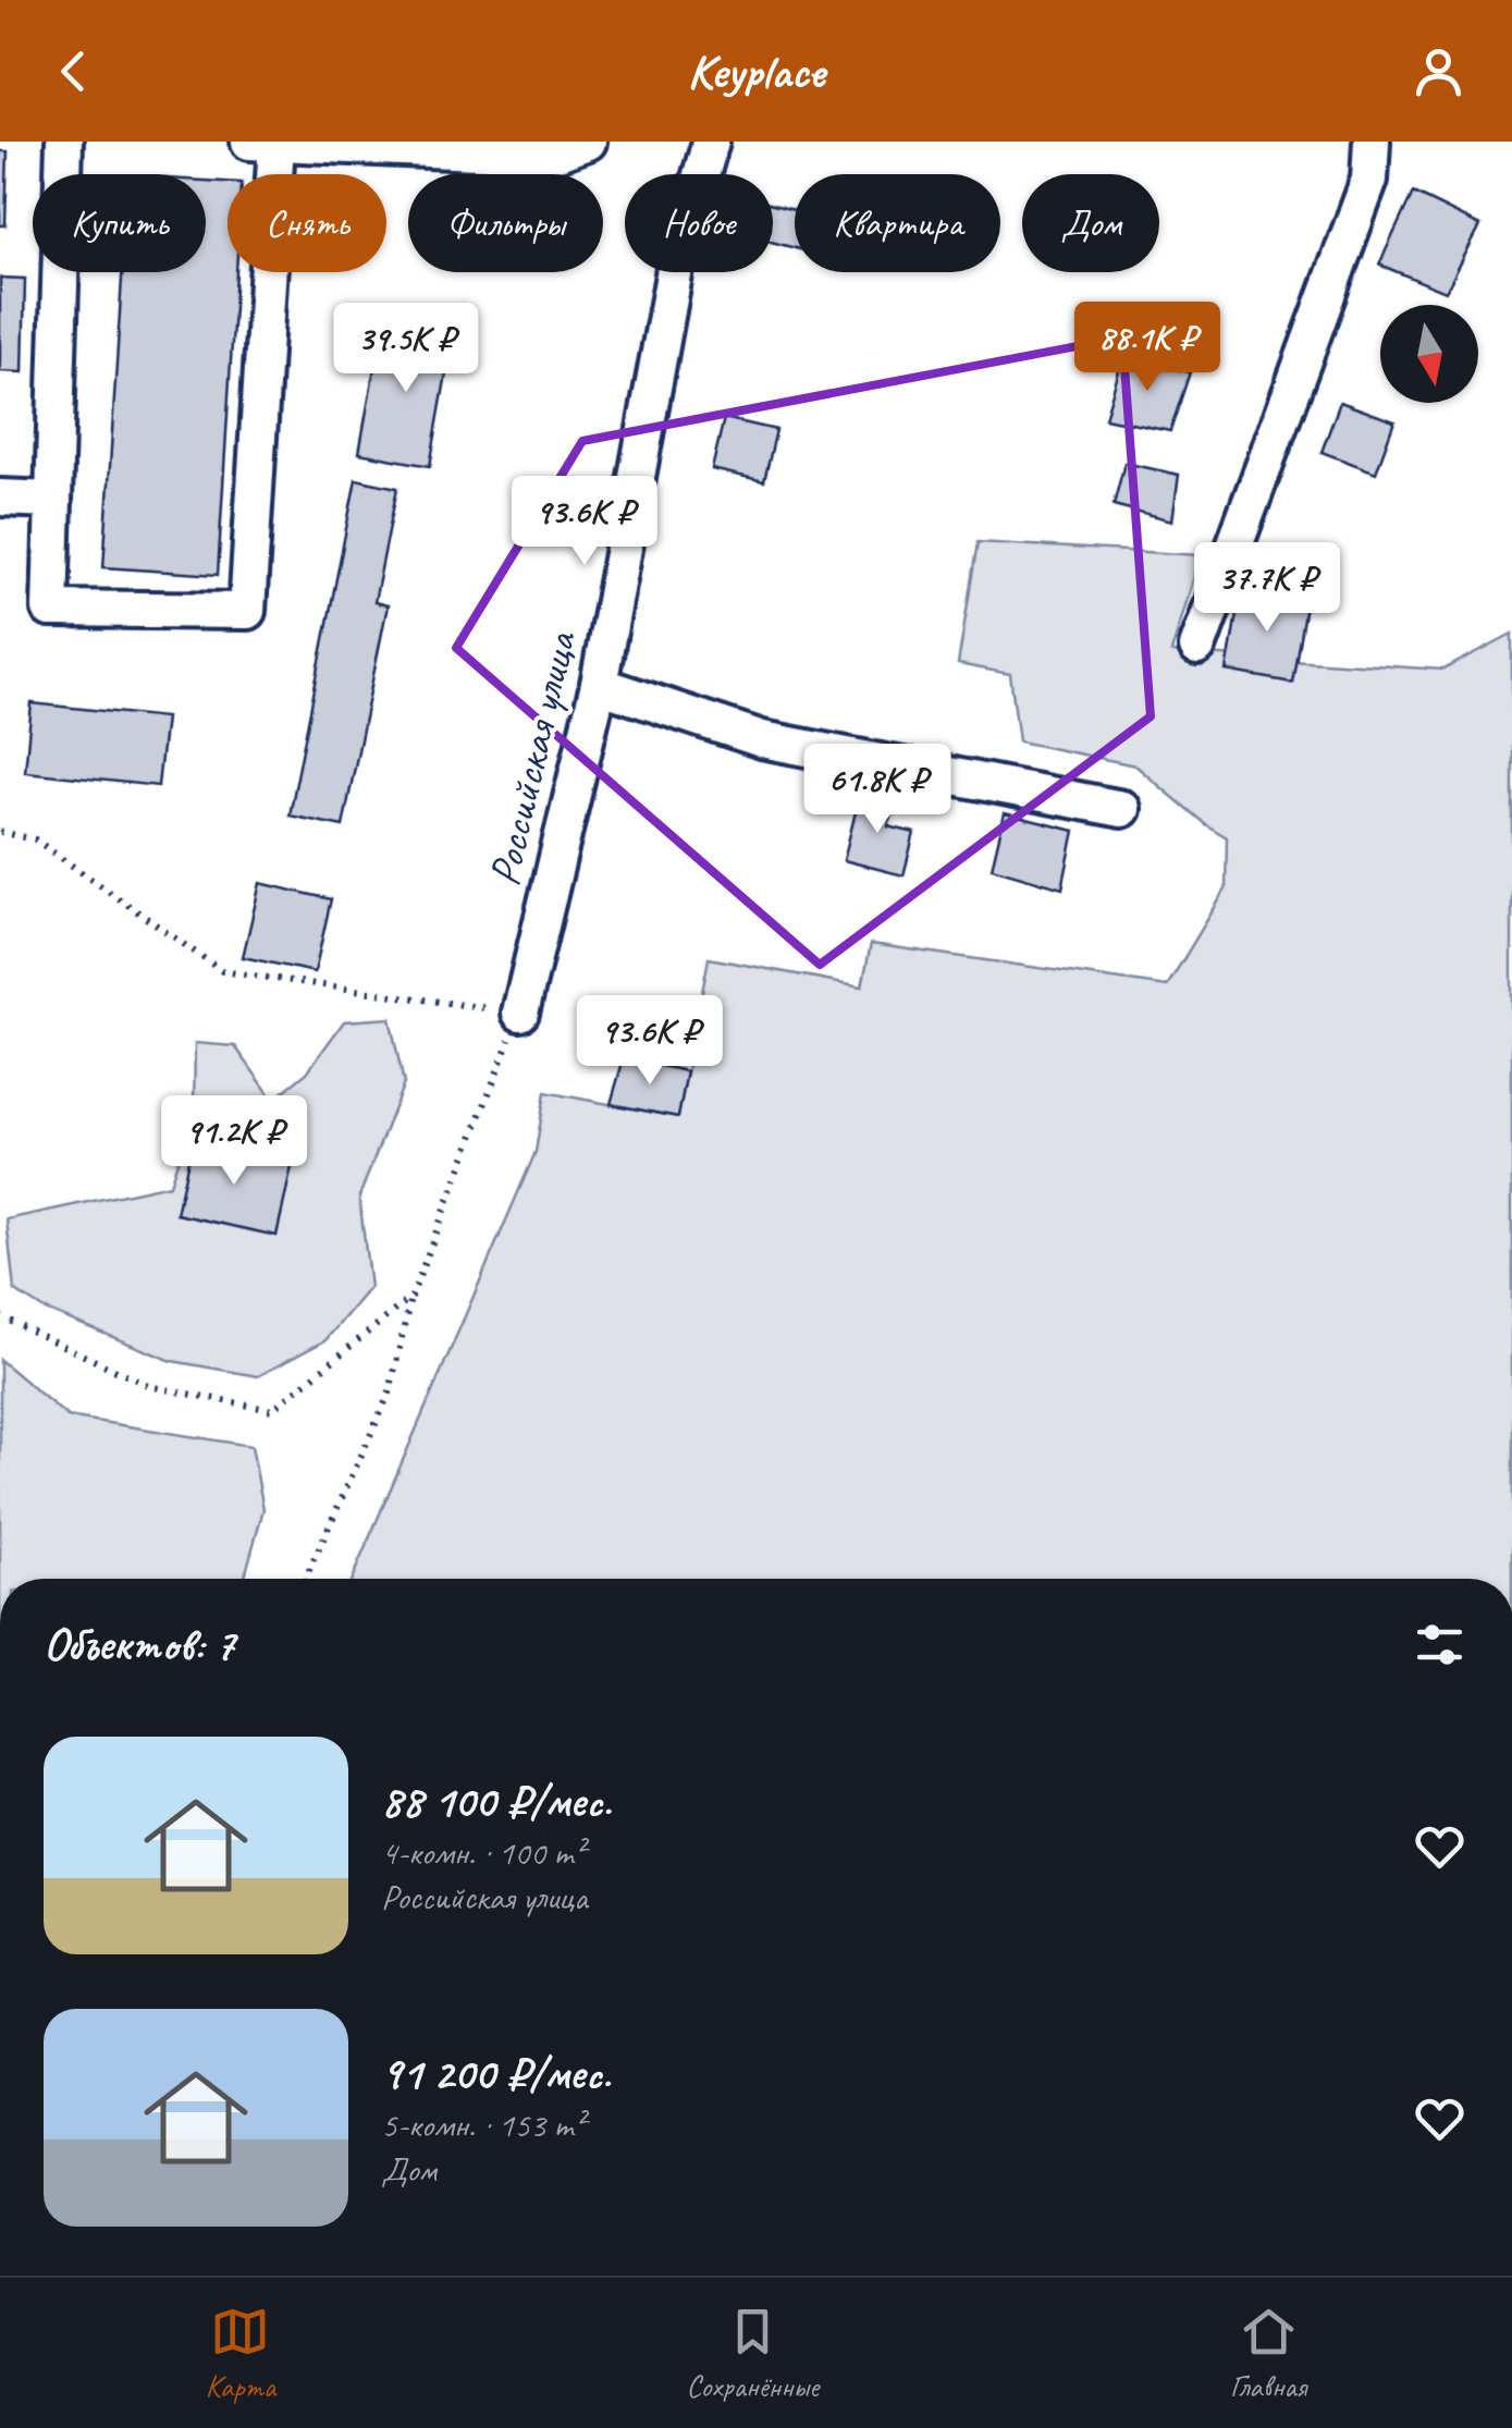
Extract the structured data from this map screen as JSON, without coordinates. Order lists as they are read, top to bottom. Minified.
{"streets":{"street":["Российская улица"]},"north":"bottom","page":{"header":"Keyplace","chip":["Купить","Снять","Фильтры","Новое","Квартира","Дом"],"price":["88.1K ₽","39.5K ₽","93.6K ₽","37.7K ₽","61.8K ₽","93.6K ₽","91.2K ₽"],"heading":"Объектов: 7","list":[{"name":"88 100 ₽/мес.","note":"4-комн. · 100 m² · Российская улица"},{"name":"91 200 ₽/мес.","note":"5-комн. · 153 m² · Дом"}],"tabs":["Карта","Сохранённые","Главная"]}}
